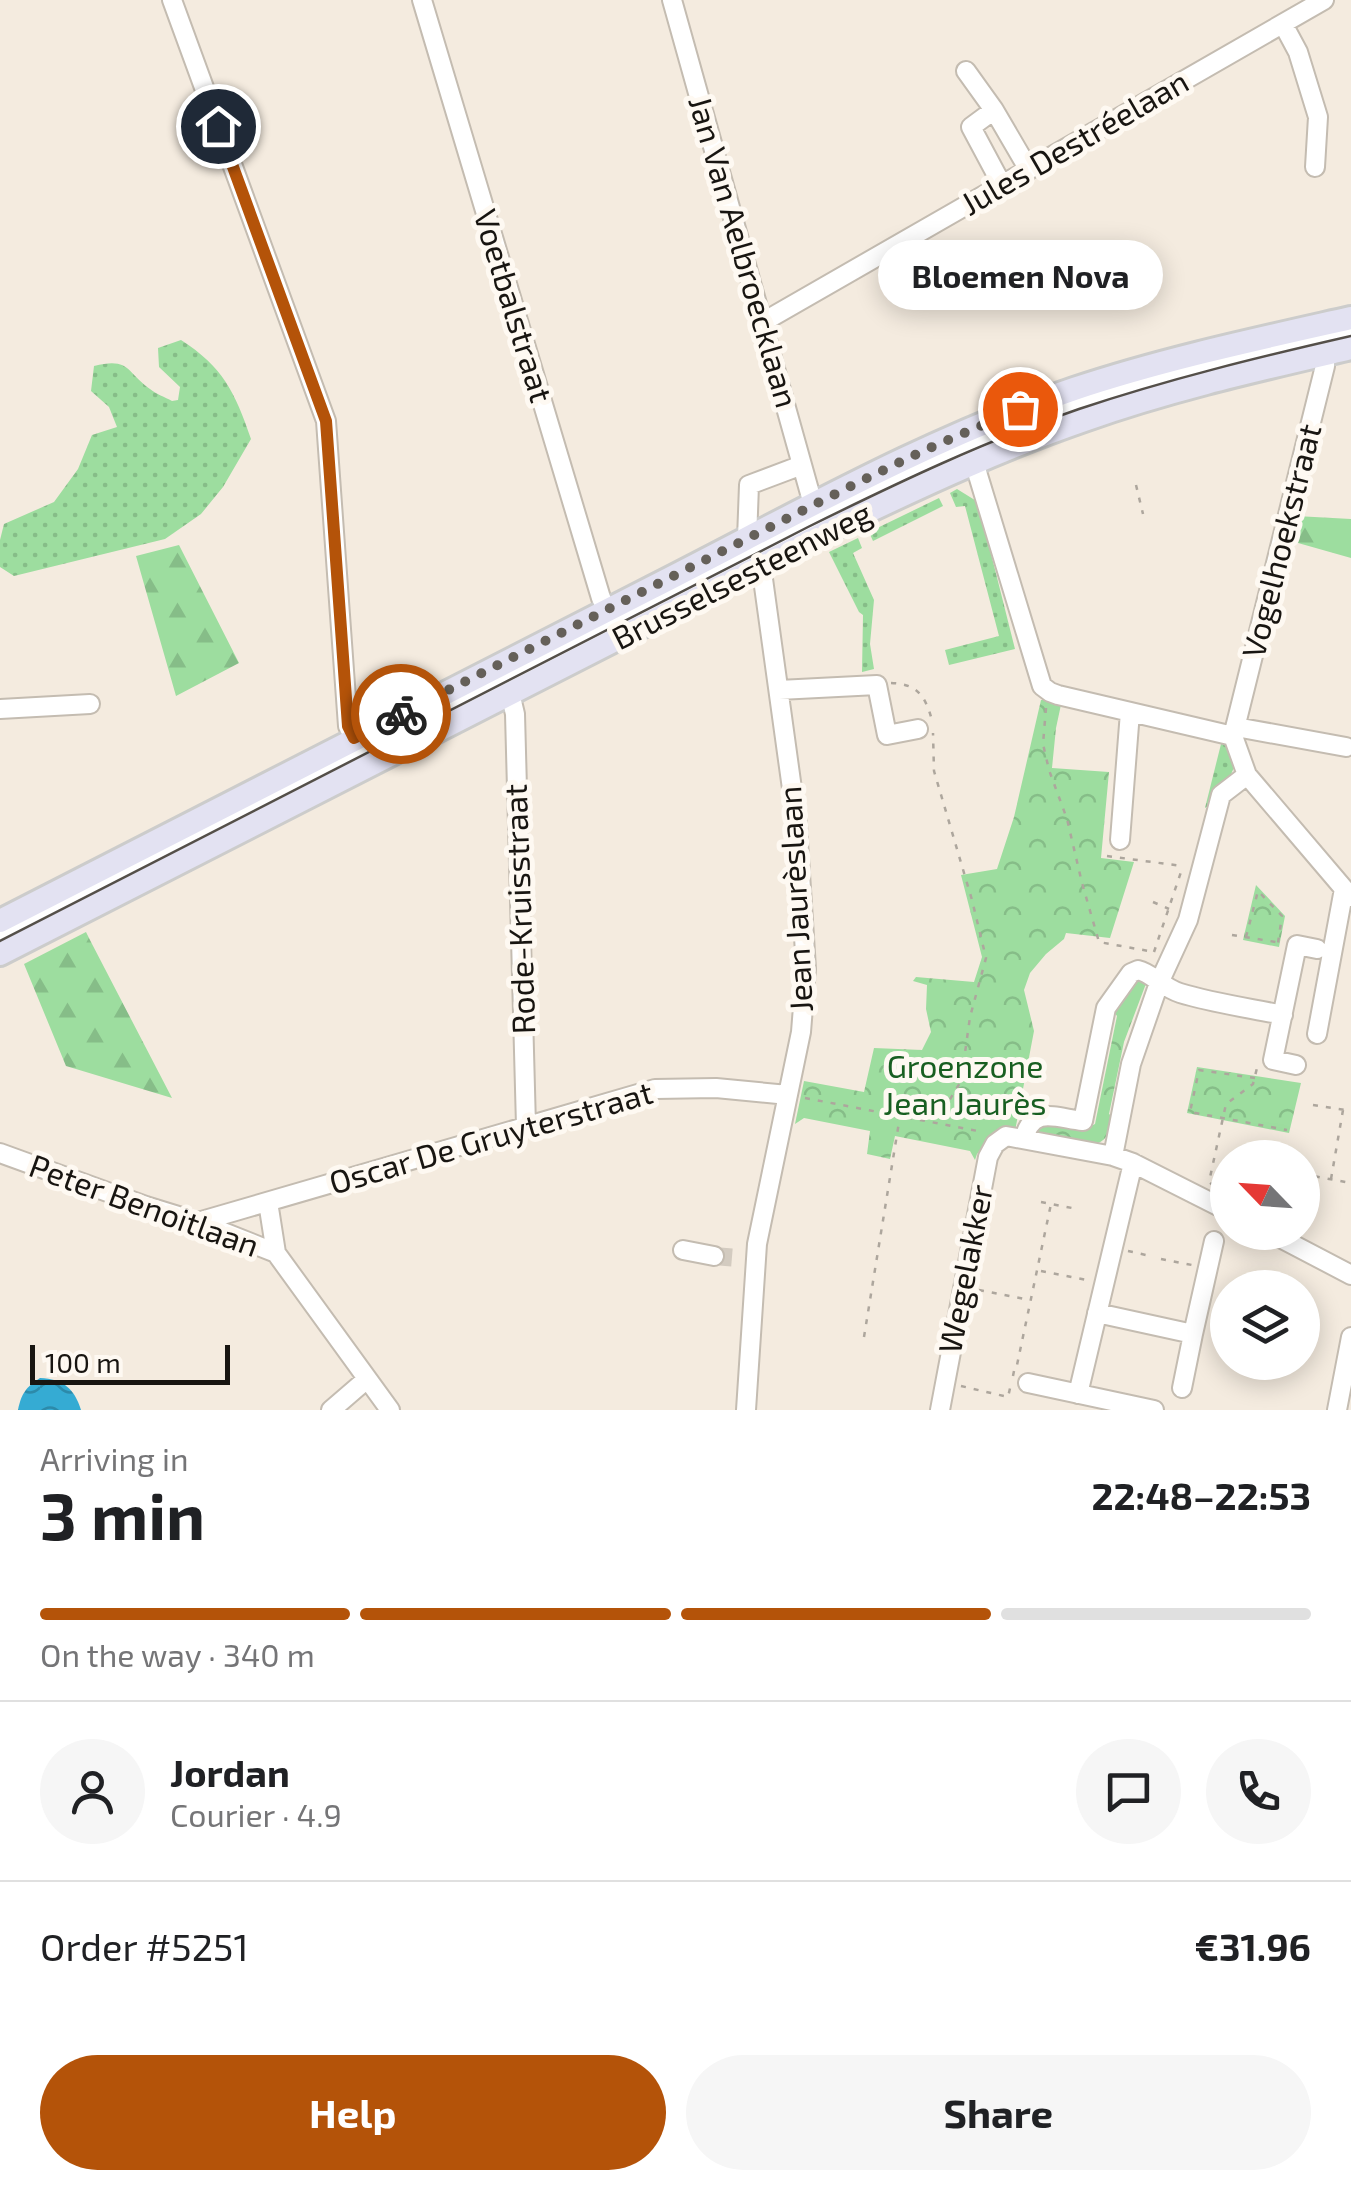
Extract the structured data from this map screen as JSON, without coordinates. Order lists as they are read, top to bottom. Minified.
{"streets":{"main road":["Brusselsesteenweg"],"street":["Jules Destréelaan","Jan Van Aelbroecklaan","Voetbalstraat","Vogelhoekstraat","Jean Jaurèslaan","Rode-Kruisstraat","Oscar De Gruyterstraat","Peter Benoitlaan","Wegelakker"]},"crossings":[["Jules Destréelaan","Jan Van Aelbroecklaan"],["Jan Van Aelbroecklaan","Brusselsesteenweg"],["Voetbalstraat","Brusselsesteenweg"],["Vogelhoekstraat","Brusselsesteenweg"],["Brusselsesteenweg","Jean Jaurèslaan"],["Brusselsesteenweg","Rode-Kruisstraat"],["Jean Jaurèslaan","Oscar De Gruyterstraat"],["Rode-Kruisstraat","Oscar De Gruyterstraat"],["Oscar De Gruyterstraat","Peter Benoitlaan"]],"parks":["Groenzone Jean Jaurès"],"places":["Bloemen Nova"],"scale_bar":"100 m","north":"top left","page":{"bubble":"Bloemen Nova","scale":"100 m","heading":["3 min","Arriving in","22:48–22:53"],"panel":["Jordan","Courier · 4.9","Order #5251","€31.96"],"bar":"On the way · 340 m","buttons":["Help","Share"]}}
